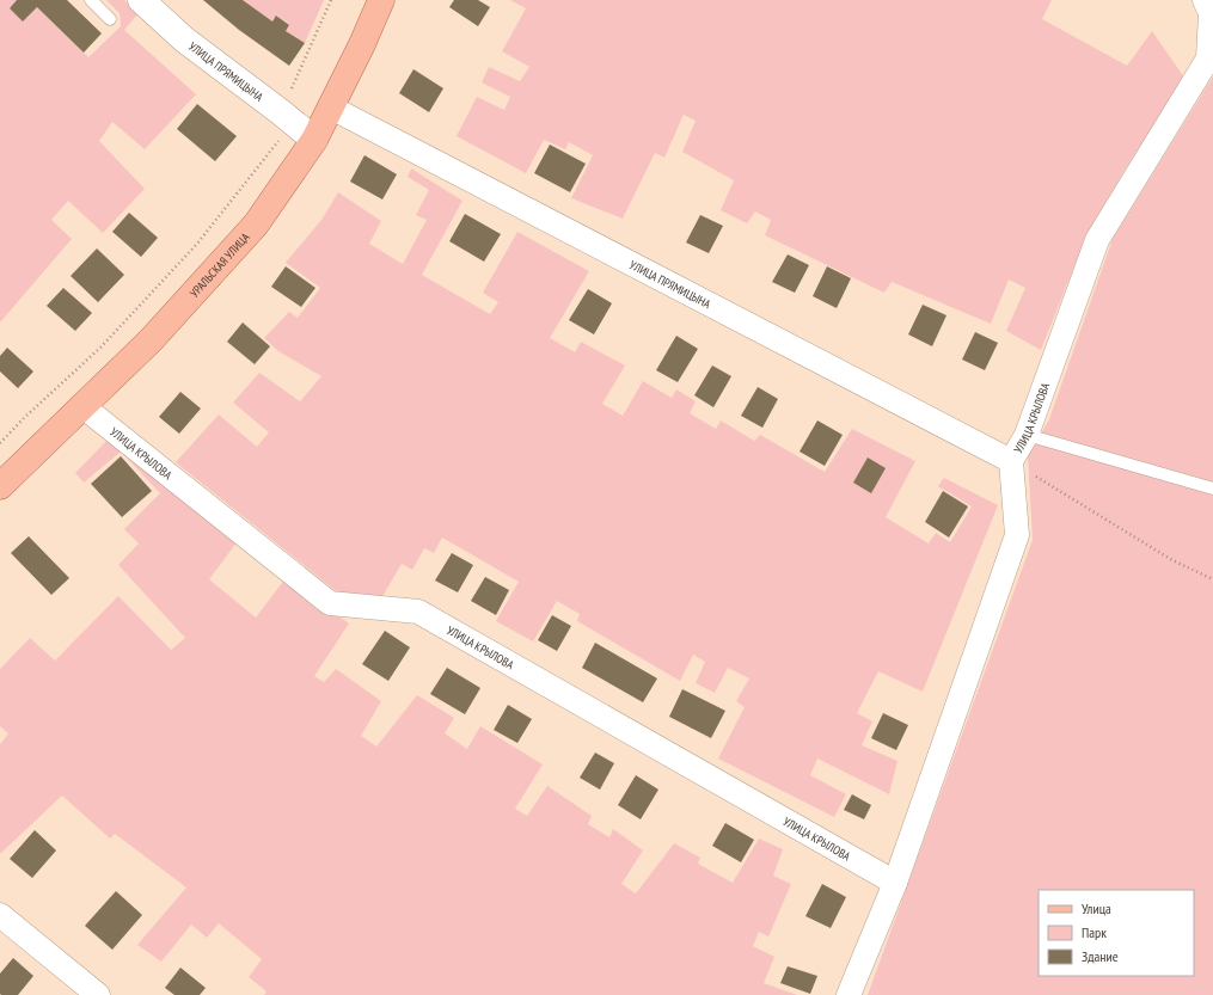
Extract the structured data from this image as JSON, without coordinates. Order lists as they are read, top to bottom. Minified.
{"streets":{"main road":["УРАЛЬСКАЯ УЛИЦА"],"street":["УЛИЦА ПРЯМИЦЫНА","УЛИЦА КРЫЛОВА"]},"crossings":[["УЛИЦА ПРЯМИЦЫНА","УРАЛЬСКАЯ УЛИЦА"],["УЛИЦА ПРЯМИЦЫНА","УЛИЦА КРЫЛОВА"],["УРАЛЬСКАЯ УЛИЦА","УЛИЦА КРЫЛОВА"]],"legend":["Улица","Парк","Здание"]}
